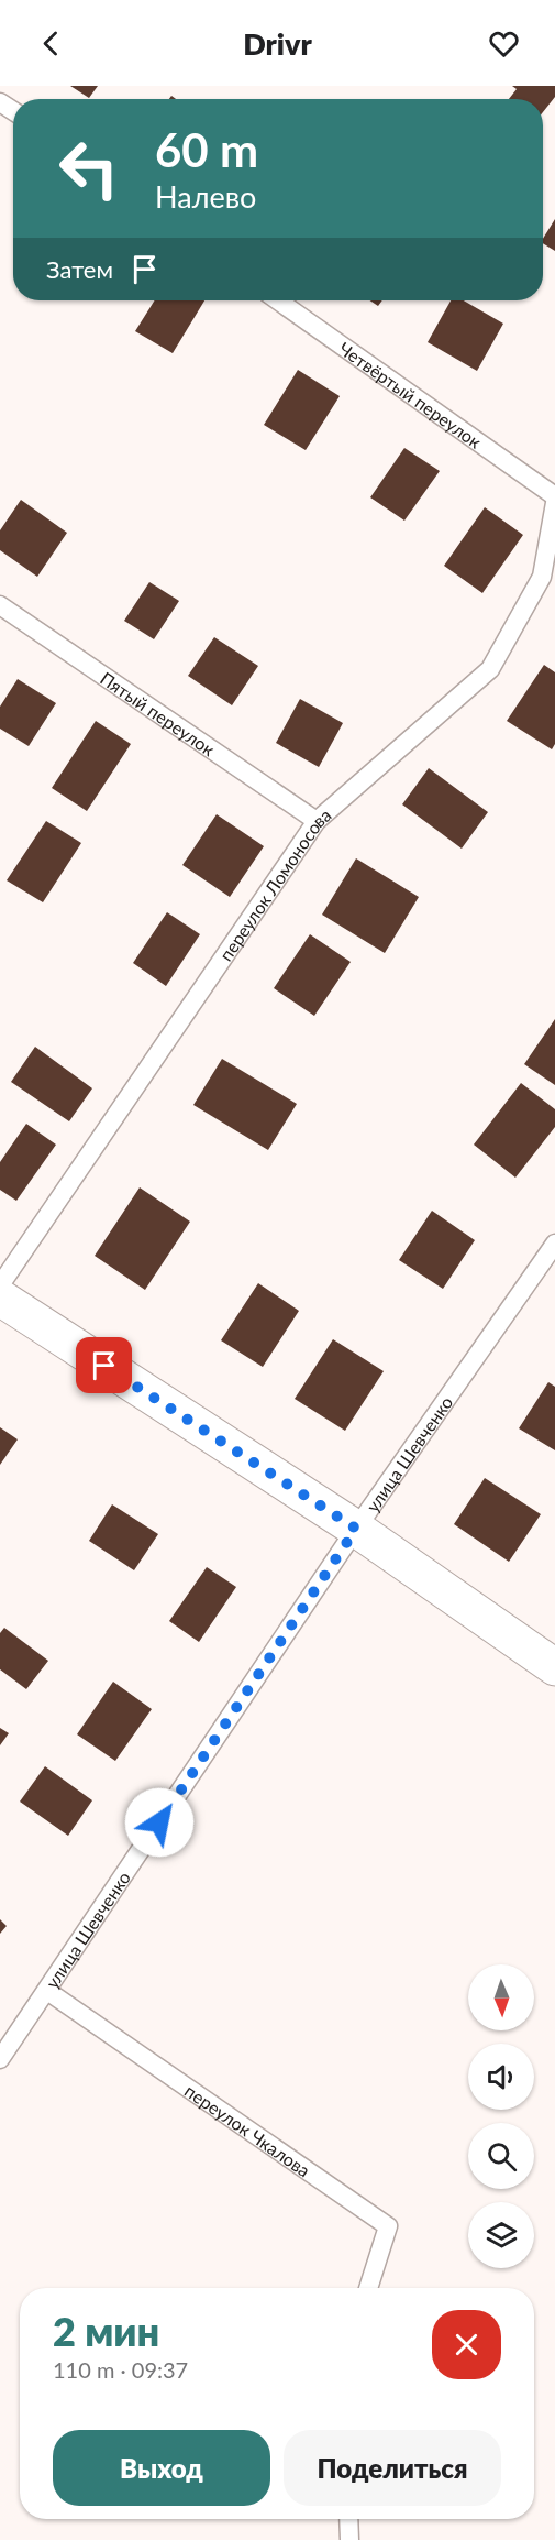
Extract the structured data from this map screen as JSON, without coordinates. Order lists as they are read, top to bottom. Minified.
{"streets":{"lane":["Четвёртый переулок","Пятый переулок","переулок Ломоносова","улица Шевченко","переулок Чкалова"]},"crossings":[["Пятый переулок","переулок Ломоносова"],["улица Шевченко","переулок Чкалова"]],"north":"bottom","page":{"header":"Drivr","turn":["60 m","Налево"],"then":"Затем","heading":["2 мин","110 m · 09:37"],"buttons":["Выход","Поделиться"]}}
